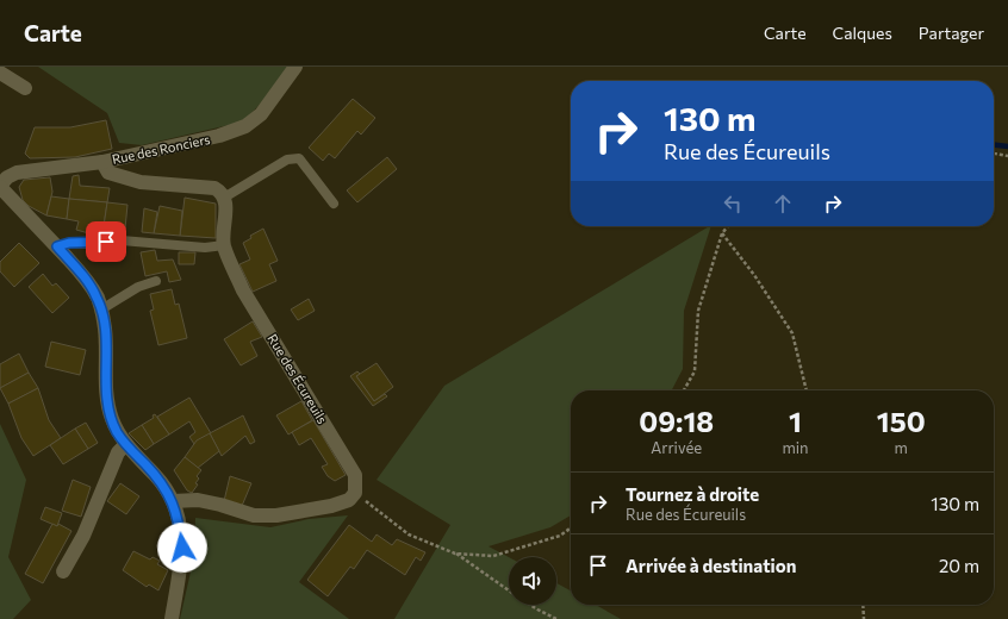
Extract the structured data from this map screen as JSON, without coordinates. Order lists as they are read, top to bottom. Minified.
{"streets":{"street":["Rue des Ronciers","Rue des Écureuils"]},"page":{"header":"Carte","nav":["Carte","Calques","Partager"],"turn":["130 m","Rue des Écureuils"],"eta":["09:18","Arrivée","1","min","150","m"],"list":[{"name":"Tournez à droite","note":"Rue des Écureuils","value":"130 m"},{"name":"Arrivée à destination","value":"20 m"}]}}
